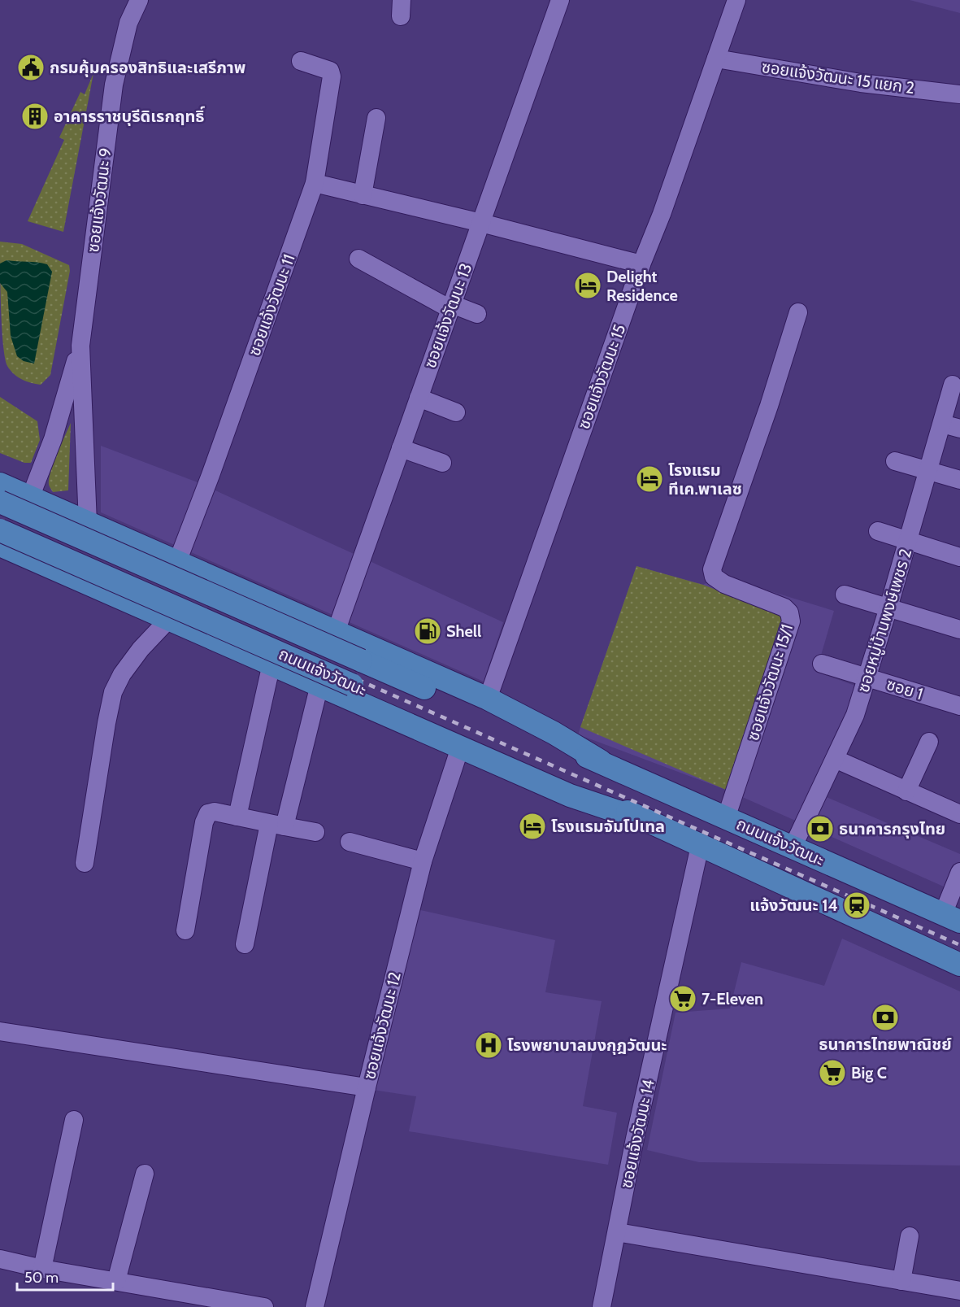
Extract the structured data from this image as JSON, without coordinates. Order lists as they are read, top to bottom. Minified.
{"streets":{"main road":["ถนนแจ้งวัฒนะ"],"street":["ซอยแจ้งวัฒนะ 15 แยก 2","ซอยแจ้งวัฒนะ 9","ซอยแจ้งวัฒนะ 11","ซอยแจ้งวัฒนะ 13","ซอยแจ้งวัฒนะ 15","ซอยหมู่บ้านพงษ์เพชร 2","ซอยแจ้งวัฒนะ 15/1","ซอย 1","ซอยแจ้งวัฒนะ 12","ซอยแจ้งวัฒนะ 14"]},"crossings":[["ซอยแจ้งวัฒนะ 15 แยก 2","ซอยแจ้งวัฒนะ 15"],["ซอยแจ้งวัฒนะ 9","ถนนแจ้งวัฒนะ"],["ซอยแจ้งวัฒนะ 11","ถนนแจ้งวัฒนะ"],["ซอยแจ้งวัฒนะ 13","ถนนแจ้งวัฒนะ"],["ซอยแจ้งวัฒนะ 15","ถนนแจ้งวัฒนะ"],["ซอยหมู่บ้านพงษ์เพชร 2","ถนนแจ้งวัฒนะ"],["ซอยหมู่บ้านพงษ์เพชร 2","ซอย 1"],["ถนนแจ้งวัฒนะ","ซอยแจ้งวัฒนะ 15/1"],["ถนนแจ้งวัฒนะ","ซอยแจ้งวัฒนะ 12"],["ถนนแจ้งวัฒนะ","ซอยแจ้งวัฒนะ 14"]],"places":{"public building":["กรมคุ้มครองสิทธิและเสรีภาพ"],"building":["อาคารราชบุรีดิเรกฤทธิ์"],"hotel":["Delight Residence","โรงแรม ทีเค.พาเลซ","โรงแรมจัมโปเทล"],"fuel station":["Shell"],"bank":["ธนาคารกรุงไทย","ธนาคารไทยพาณิชย์"],"station":["แจ้งวัฒนะ 14"],"supermarket":["7-Eleven","Big C"],"hospital":["โรงพยาบาลมงกุฎวัฒนะ"]},"scale_bar":"50 m"}
